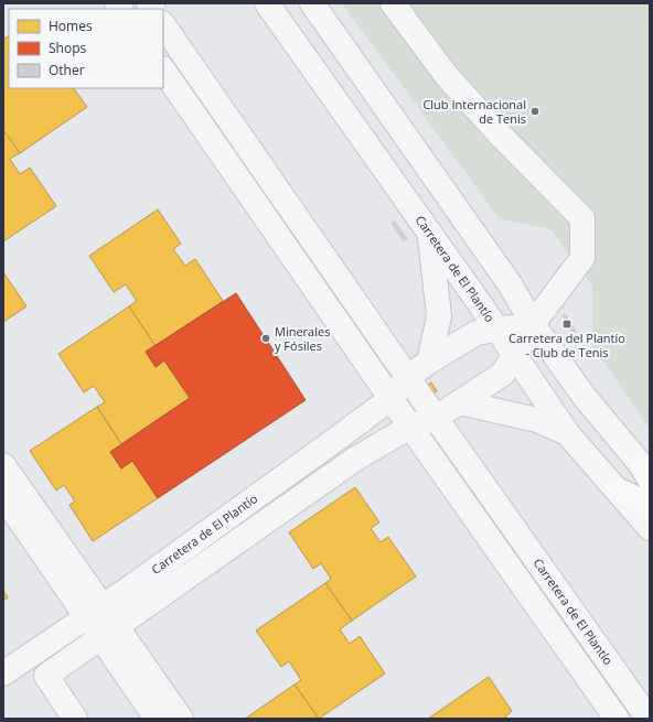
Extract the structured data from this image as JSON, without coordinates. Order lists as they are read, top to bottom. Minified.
{"streets":{"street":["Carretera de El Plantío"]},"places":{"other":["Club Internacional de Tenis","Minerales y Fósiles"],"transit":["Carretera del Plantío - Club de Tenis"]},"legend":["Homes","Shops","Other"]}
